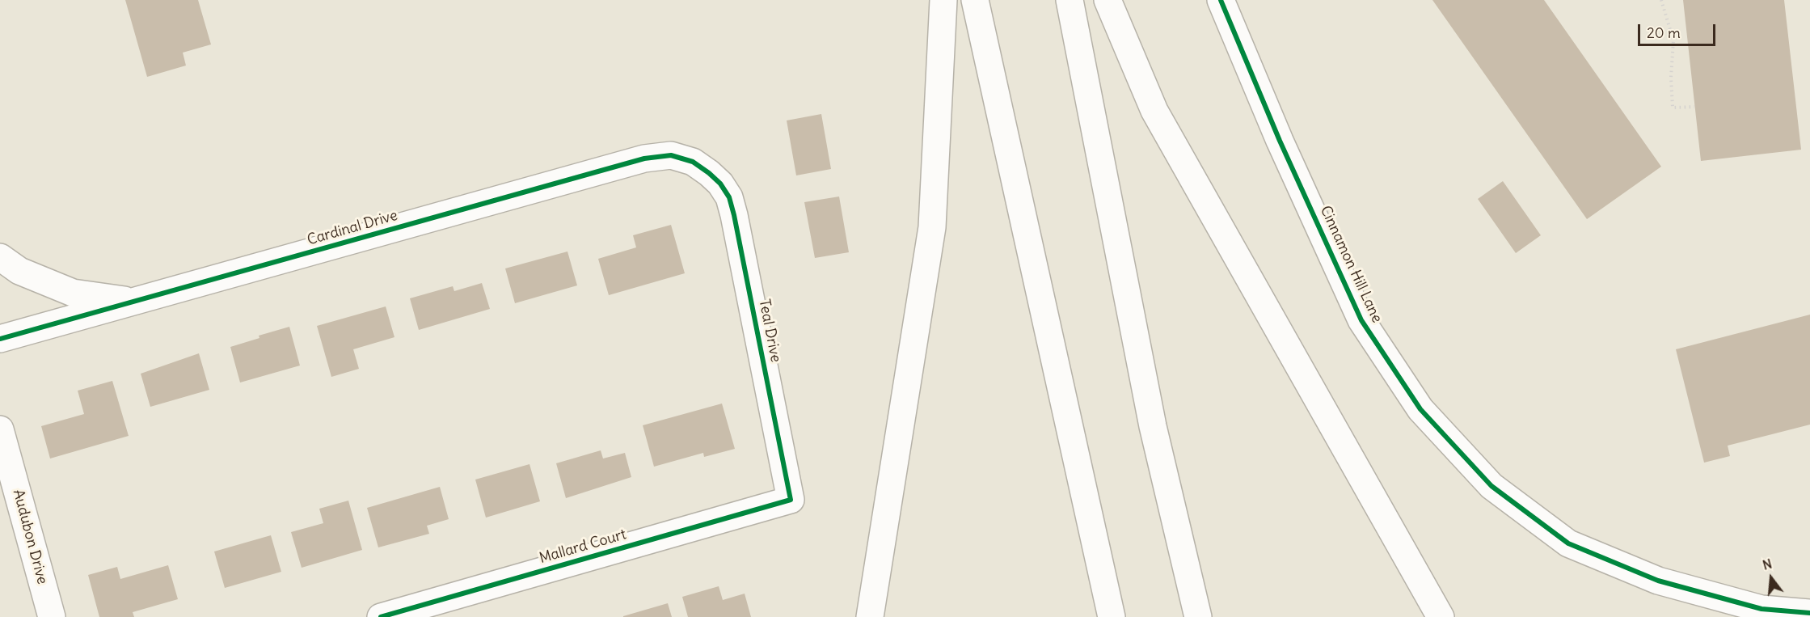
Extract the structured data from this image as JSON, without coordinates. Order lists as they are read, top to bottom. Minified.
{"streets":{"main road":["Cardinal Drive","Cinnamon Hill Lane","Teal Drive","Audubon Drive","Mallard Court"]},"crossings":[["Cardinal Drive","Teal Drive"],["Teal Drive","Mallard Court"]],"scale_bar":"20 m","north":"top"}
